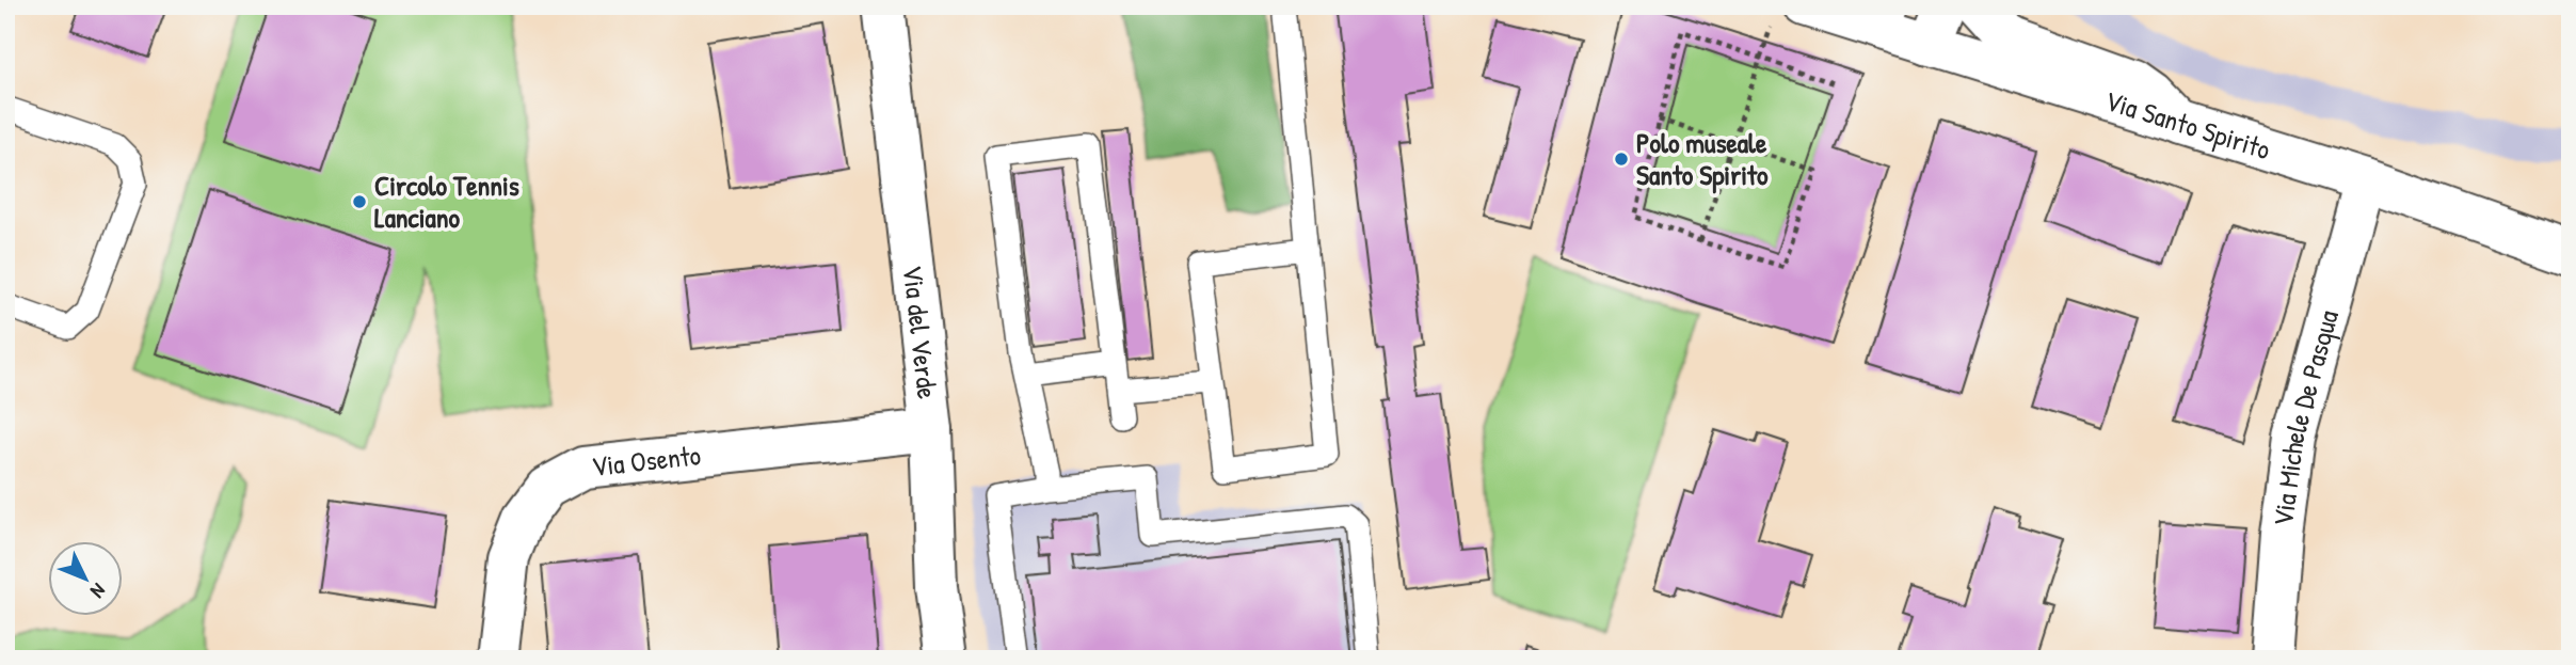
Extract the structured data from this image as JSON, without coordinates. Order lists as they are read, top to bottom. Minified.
{"streets":{"street":["Via Santo Spirito","Via del Verde","Via Michele De Pasqua","Via Osento"]},"crossings":[["Via Santo Spirito","Via Michele De Pasqua"],["Via del Verde","Via Osento"]],"places":["Polo museale Santo Spirito","Circolo Tennis Lanciano"],"north":"bottom right"}
